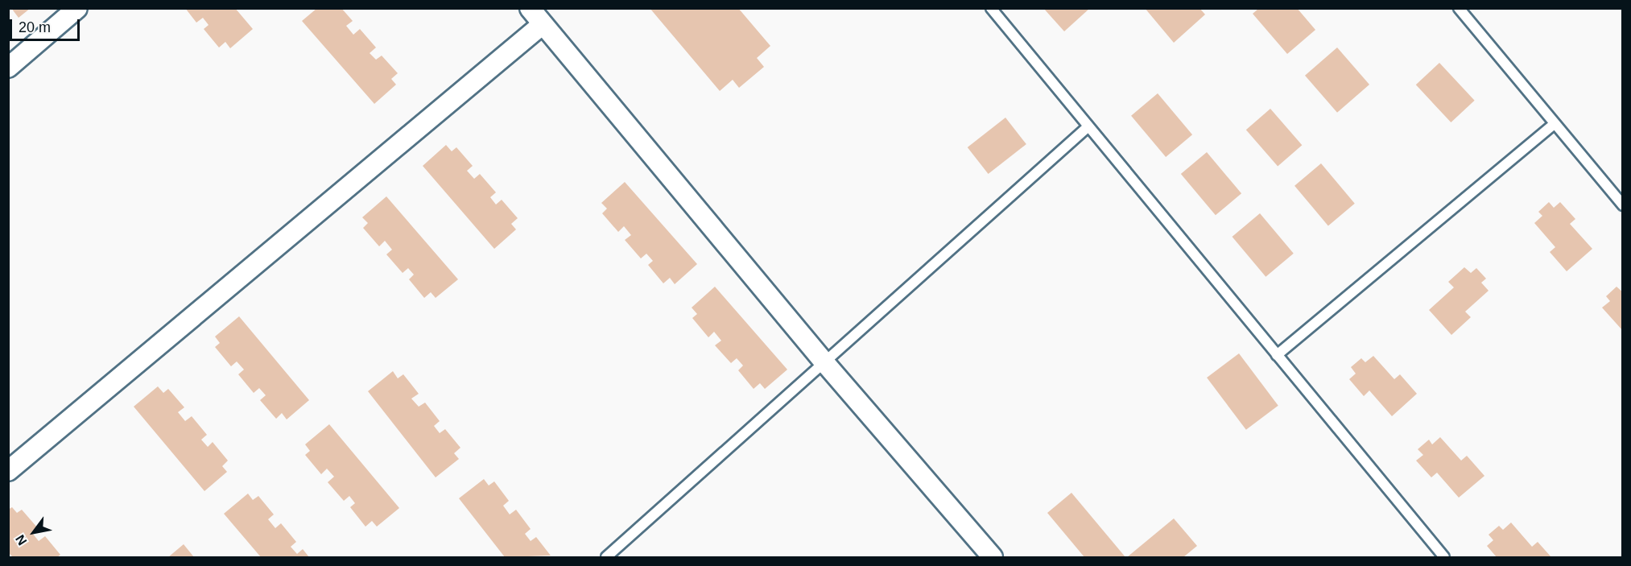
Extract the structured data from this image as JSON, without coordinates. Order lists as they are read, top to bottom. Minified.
{"scale_bar":"20 m","north":"bottom left"}
